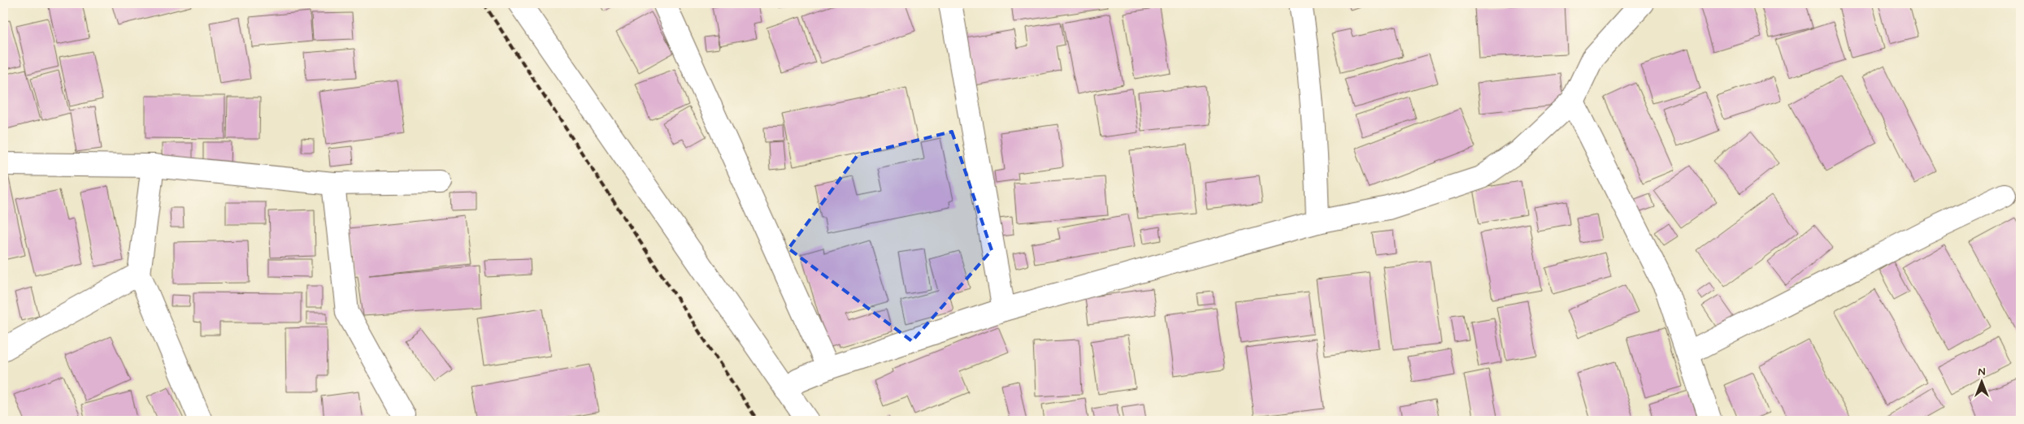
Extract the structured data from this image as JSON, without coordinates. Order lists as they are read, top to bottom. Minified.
{"north":"top"}
